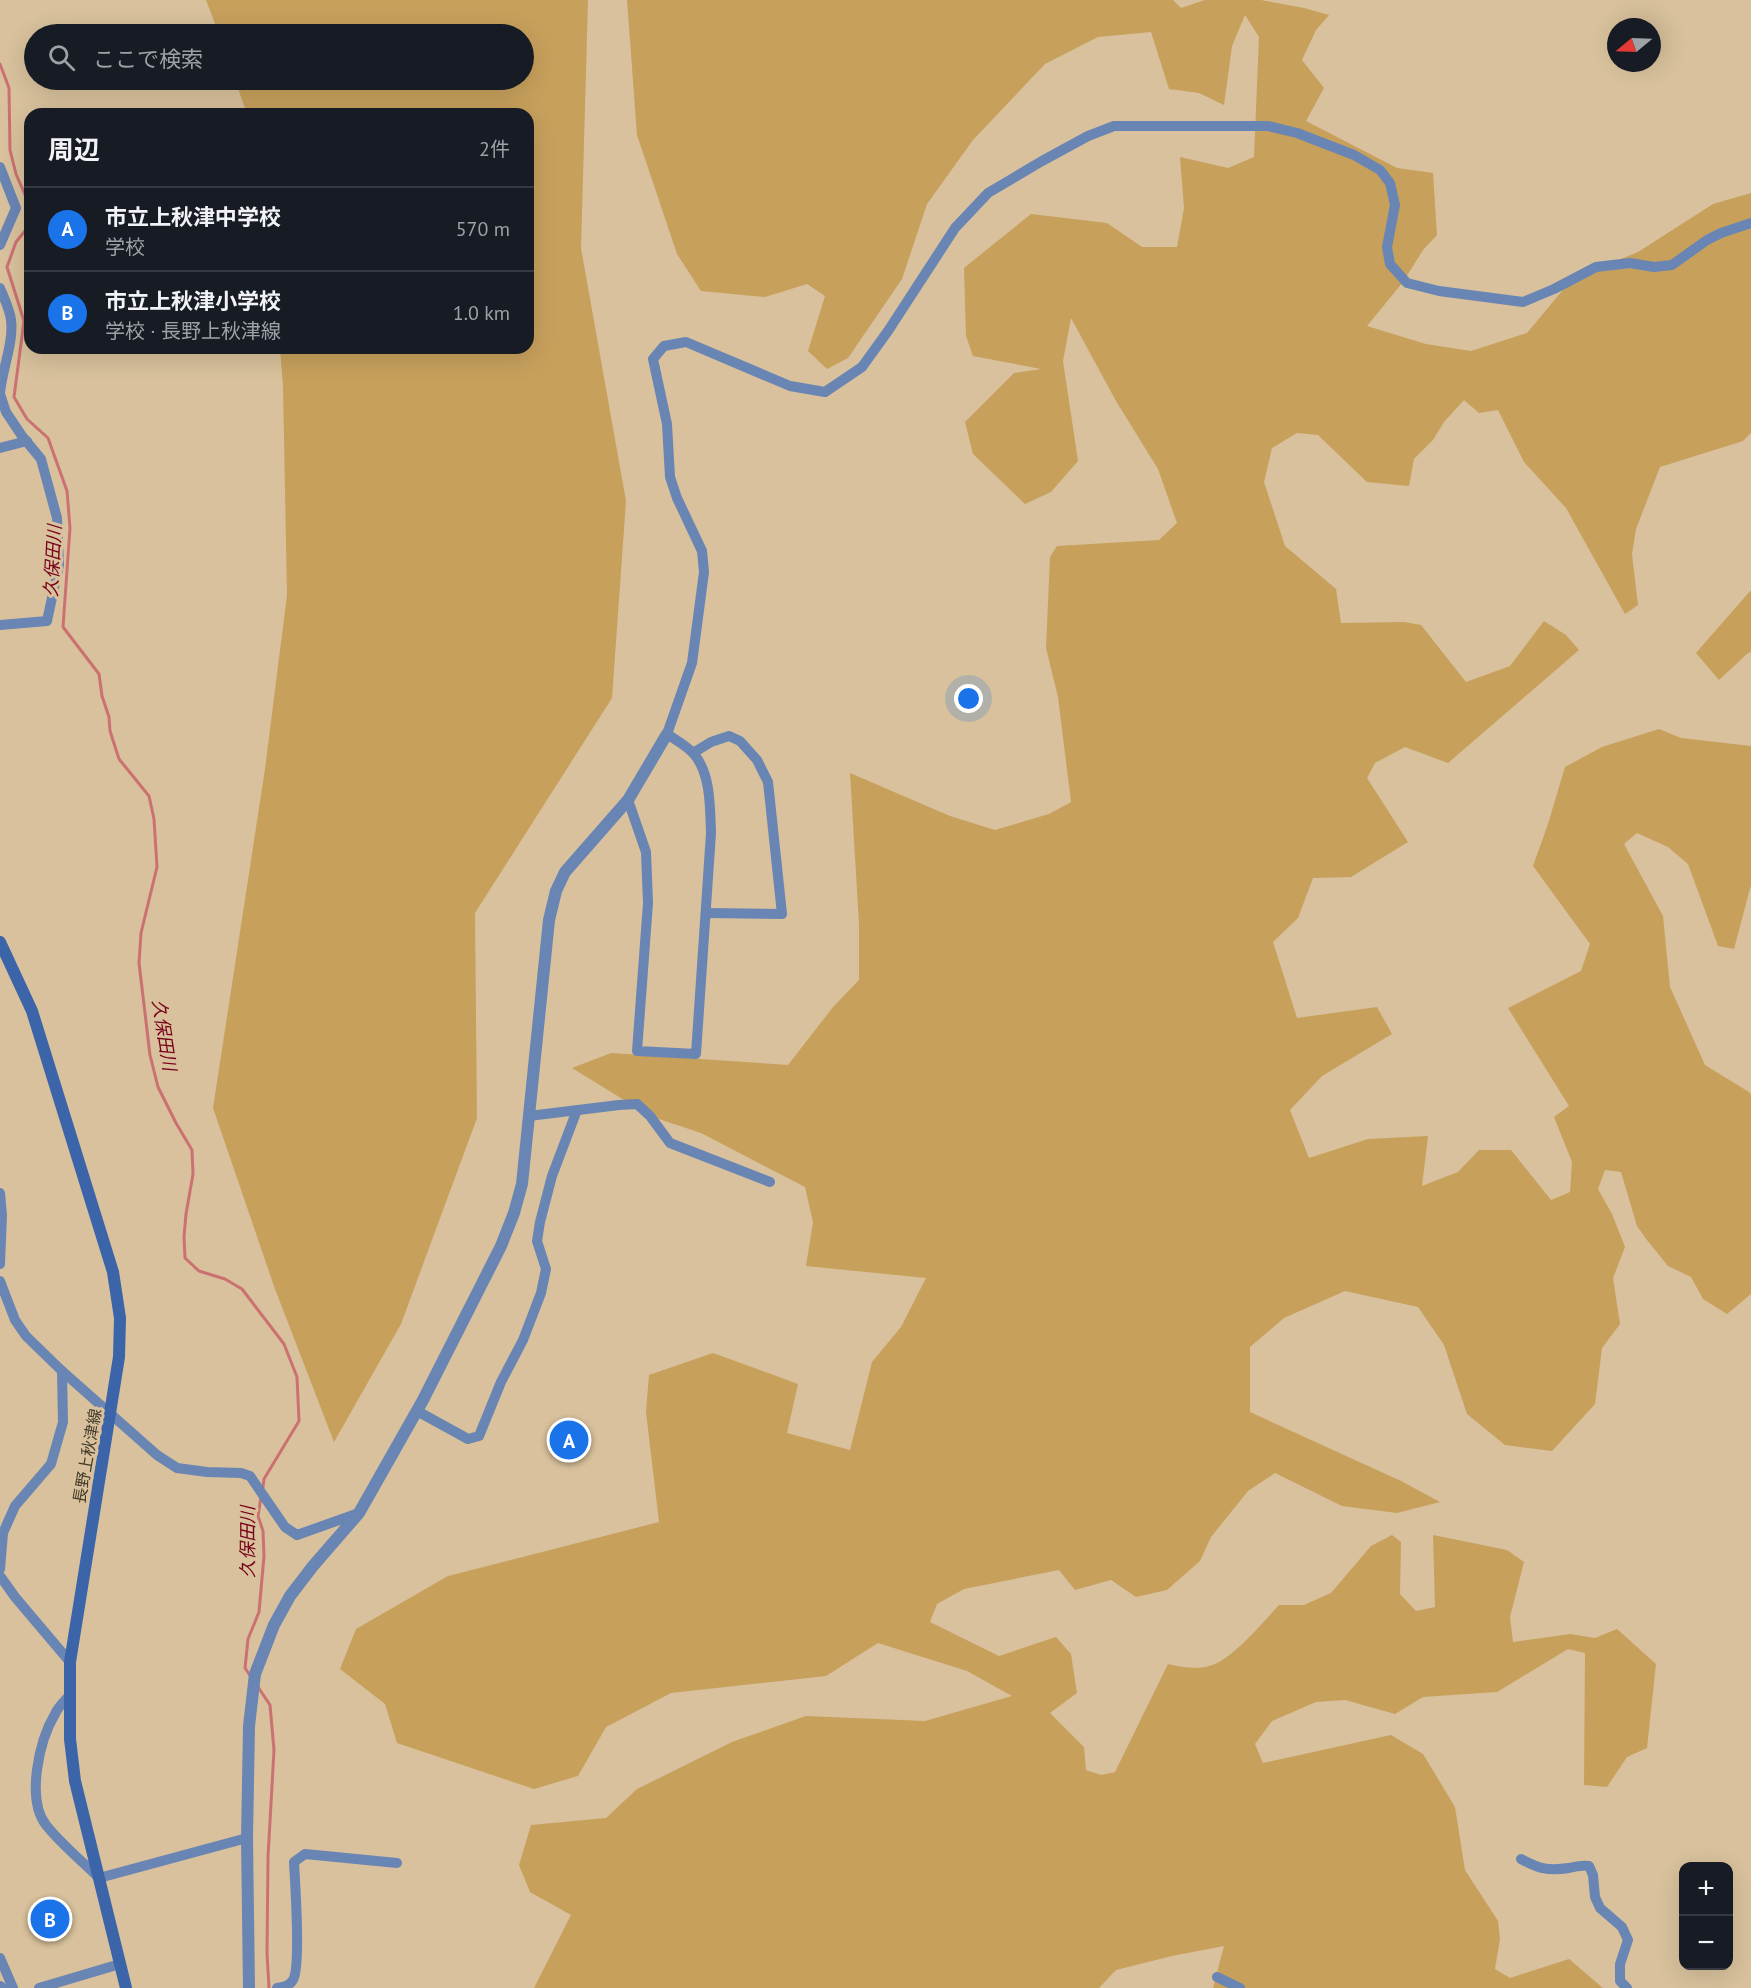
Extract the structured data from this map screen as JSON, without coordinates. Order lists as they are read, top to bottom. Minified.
{"streets":{"main road":["長野上秋津線"]},"water":["久保田川"],"north":"left","page":{"search":"ここで検索","heading":["周辺","2件"],"list":[{"mark":"A","name":"市立上秋津中学校","note":"学校","value":"570 m"},{"mark":"B","name":"市立上秋津小学校","note":"学校 · 長野上秋津線","value":"1.0 km"}],"pins":["A","B"],"map_buttons":["+","−"]}}
